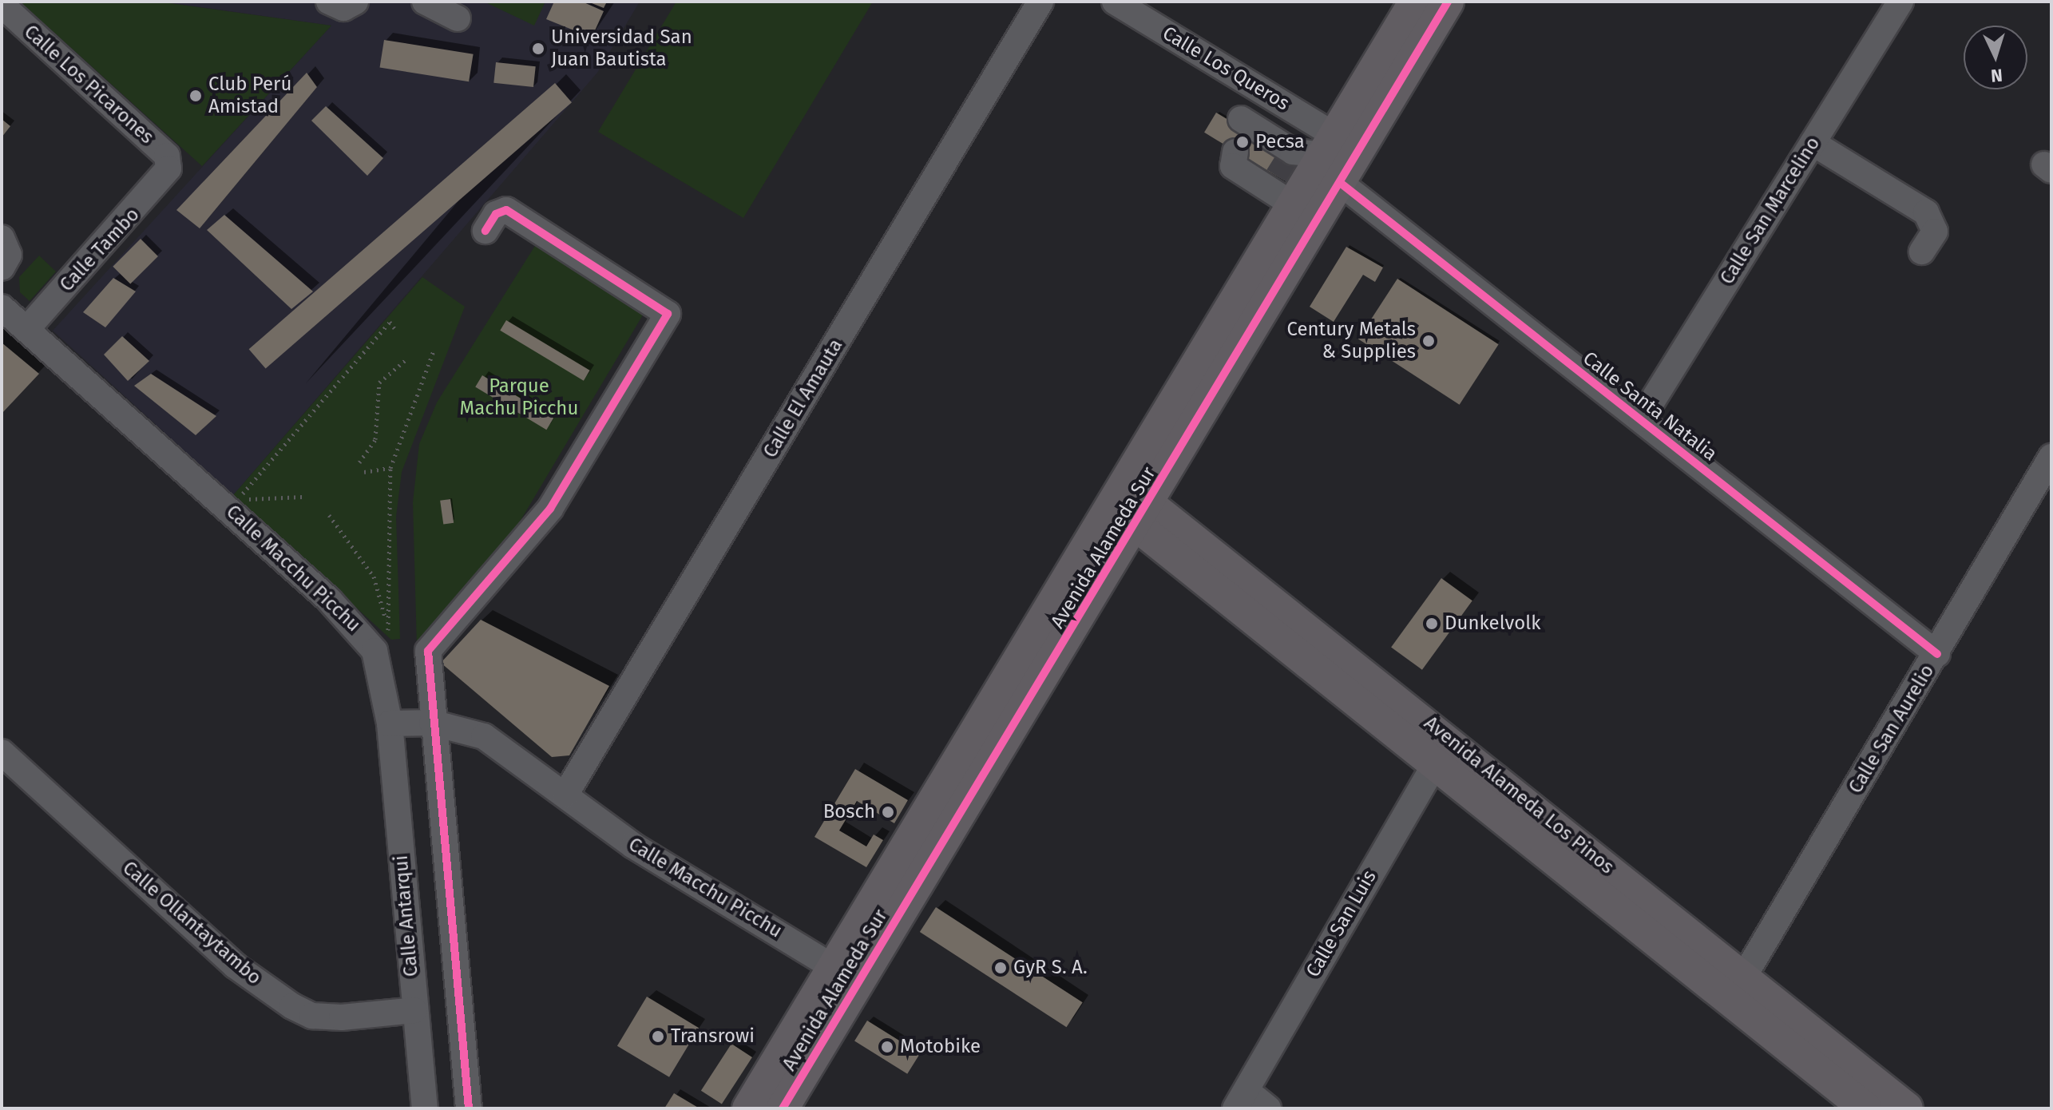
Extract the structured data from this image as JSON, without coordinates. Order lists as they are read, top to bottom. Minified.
{"streets":{"main road":["Avenida Alameda Sur","Avenida Alameda Los Pinos"],"street":["Calle Los Queros","Calle Los Picarones","Calle San Marcelino","Calle Tambo","Calle El Amauta","Calle Santa Natalia","Calle Macchu Picchu","Calle San Aurelio","Calle Antarqui","Calle Ollantaytambo","Calle San Luis"]},"crossings":[["Calle Los Queros","Avenida Alameda Sur"],["Calle Los Picarones","Calle Tambo"],["Calle San Marcelino","Calle Santa Natalia"],["Calle Tambo","Calle Macchu Picchu"],["Calle El Amauta","Calle Macchu Picchu"],["Calle Santa Natalia","Avenida Alameda Sur"],["Calle Santa Natalia","Calle San Aurelio"],["Avenida Alameda Sur","Calle Macchu Picchu"],["Avenida Alameda Sur","Avenida Alameda Los Pinos"],["Calle Macchu Picchu","Calle Antarqui"],["Calle San Aurelio","Avenida Alameda Los Pinos"],["Avenida Alameda Los Pinos","Calle San Luis"],["Calle Antarqui","Calle Ollantaytambo"]],"parks":["Parque Machu Picchu"],"places":["Universidad San Juan Bautista","Club Perú Amistad","Pecsa","Century Metals & Supplies","Dunkelvolk","Bosch","GyR S. A.","Transrowi","Motobike"],"north":"bottom"}
